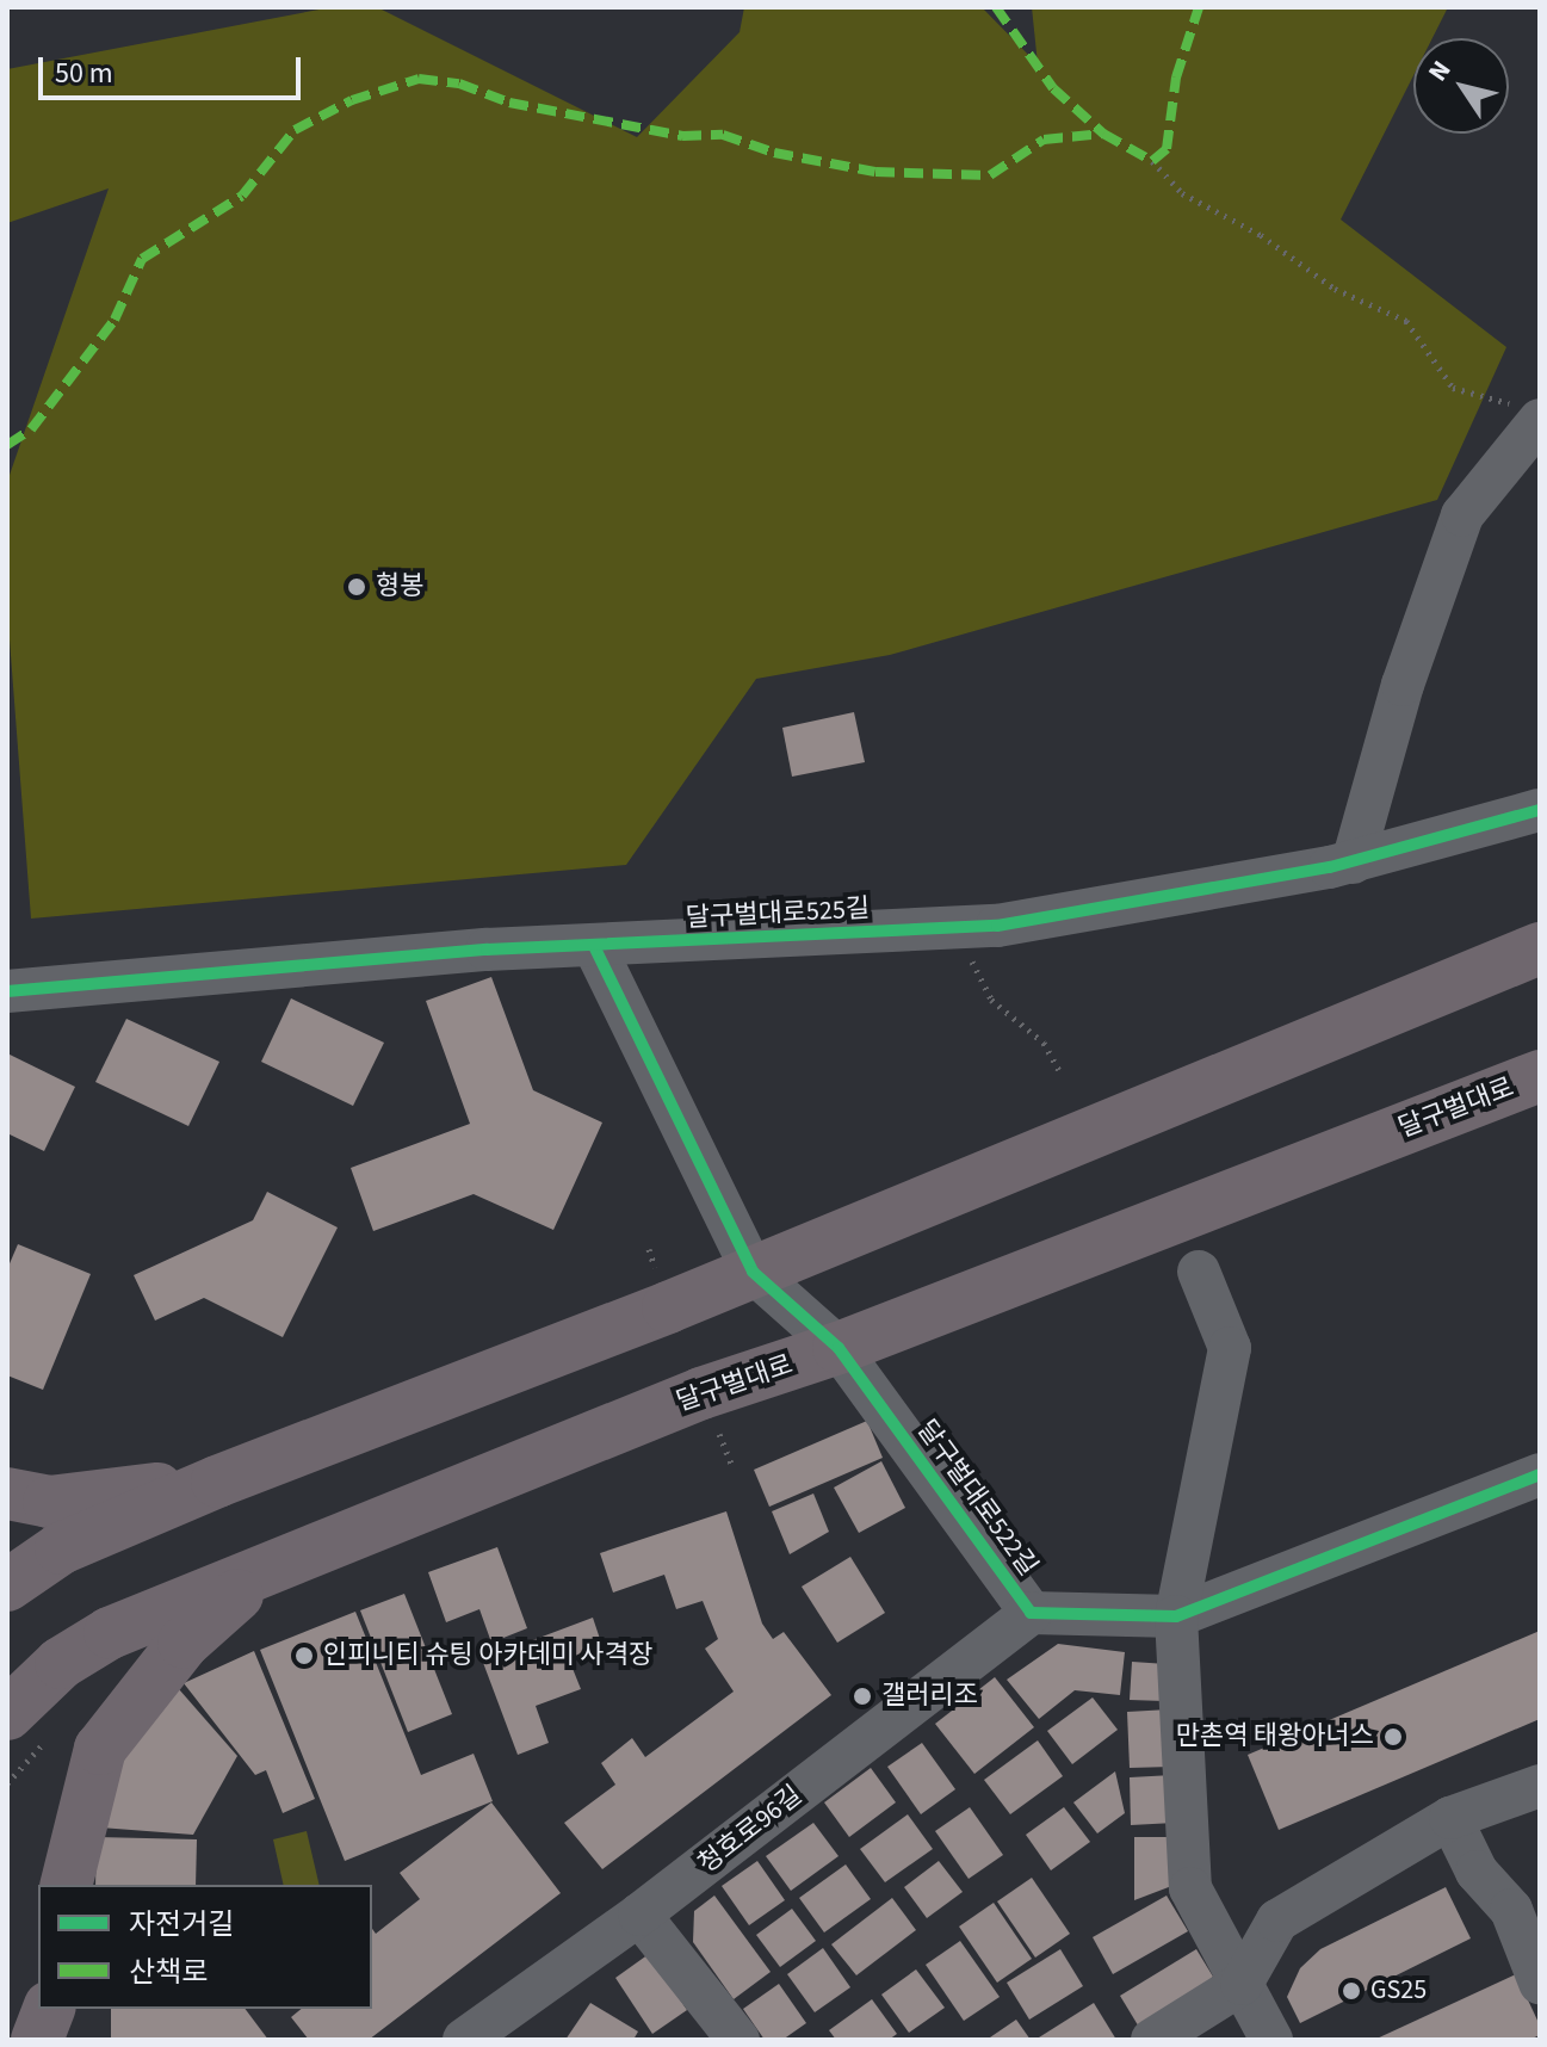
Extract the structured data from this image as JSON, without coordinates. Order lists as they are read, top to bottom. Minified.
{"streets":{"main road":["달구벌대로"],"street":["달구벌대로525길","달구벌대로522길","청호로96길"]},"crossings":[["달구벌대로","달구벌대로522길"],["달구벌대로522길","청호로96길"]],"places":["형봉","인피니티 슈팅 아카데미 사격장","갤러리조","만촌역 태왕아너스","GS25"],"legend":["자전거길","산책로"],"scale_bar":"50 m","north":"top left"}
